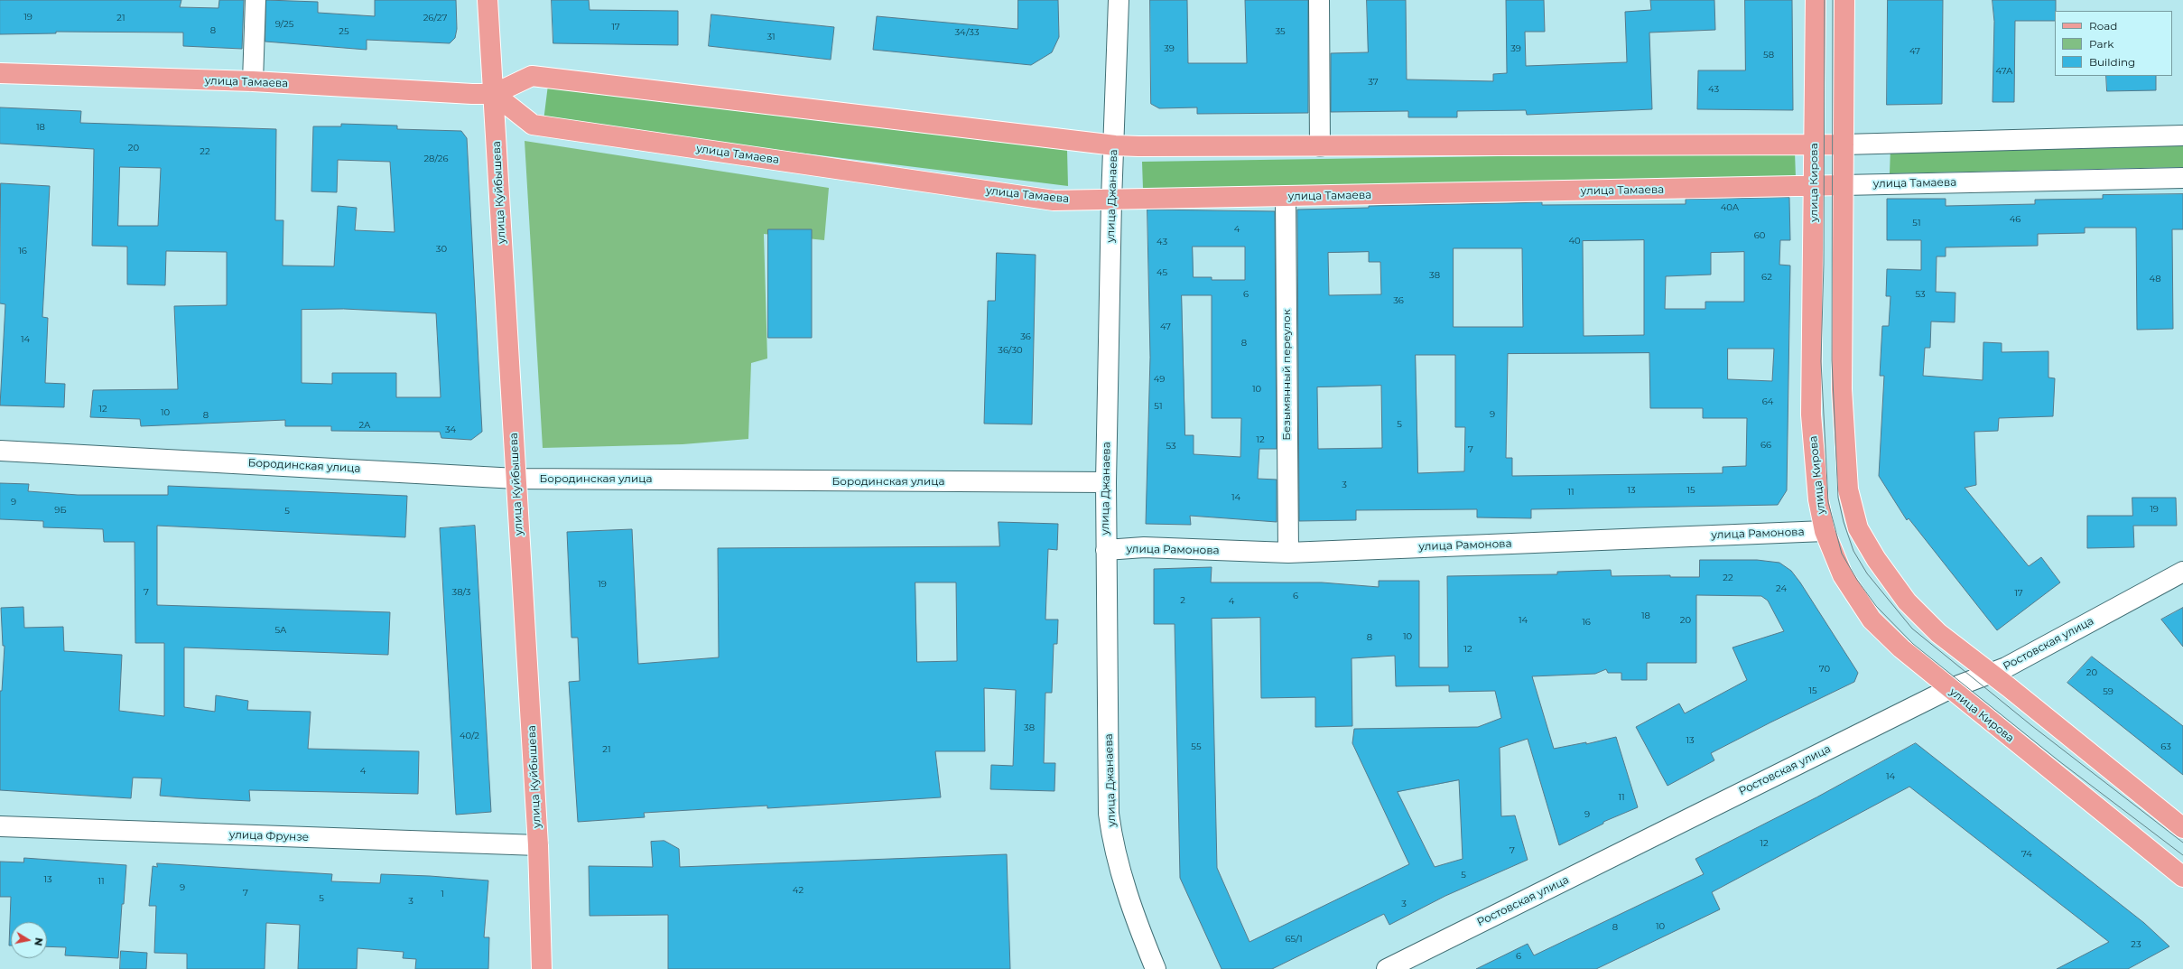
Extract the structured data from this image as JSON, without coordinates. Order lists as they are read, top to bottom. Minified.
{"streets":{"main road":["улица Тамаева","улица Кирова","улица Куйбышева"],"street":["улица Джанаева","Безымянный переулок","Бородинская улица","улица Рамонова","Ростовская улица","улица Фрунзе"]},"crossings":[["улица Тамаева","улица Кирова"],["улица Тамаева","улица Куйбышева"],["улица Тамаева","улица Джанаева"],["улица Тамаева","Безымянный переулок"],["улица Кирова","улица Рамонова"],["улица Кирова","Ростовская улица"],["улица Куйбышева","Бородинская улица"],["улица Куйбышева","улица Фрунзе"],["улица Джанаева","Бородинская улица"],["улица Джанаева","улица Рамонова"],["Безымянный переулок","улица Рамонова"]],"house_numbers":["19","21","26/27","9/25","17","8","25","35","34/33","31","39","39","47","58","47А","37","43","18","20","22","28/26","40А","46","51","4","60","40","43","30","16","45","38","62","48","6","53","36","47","36","14","8","36/30","49","10","64","51","12","10","9","8","5","2А","34","12","66","53","7","3","13","15","11","14","9","19","9Б","5","22","19","24","7","38/3","17","6","2","4","18","14","20","16","5А","10","8","12","70","20","15","59","38","40/2","13","55","63","21","4","14","11","9","12","7","74","5","13","11","9","42","7","1","5","3","3","10","8","65/1","23","6"],"legend":["Road","Park","Building"],"north":"right"}
